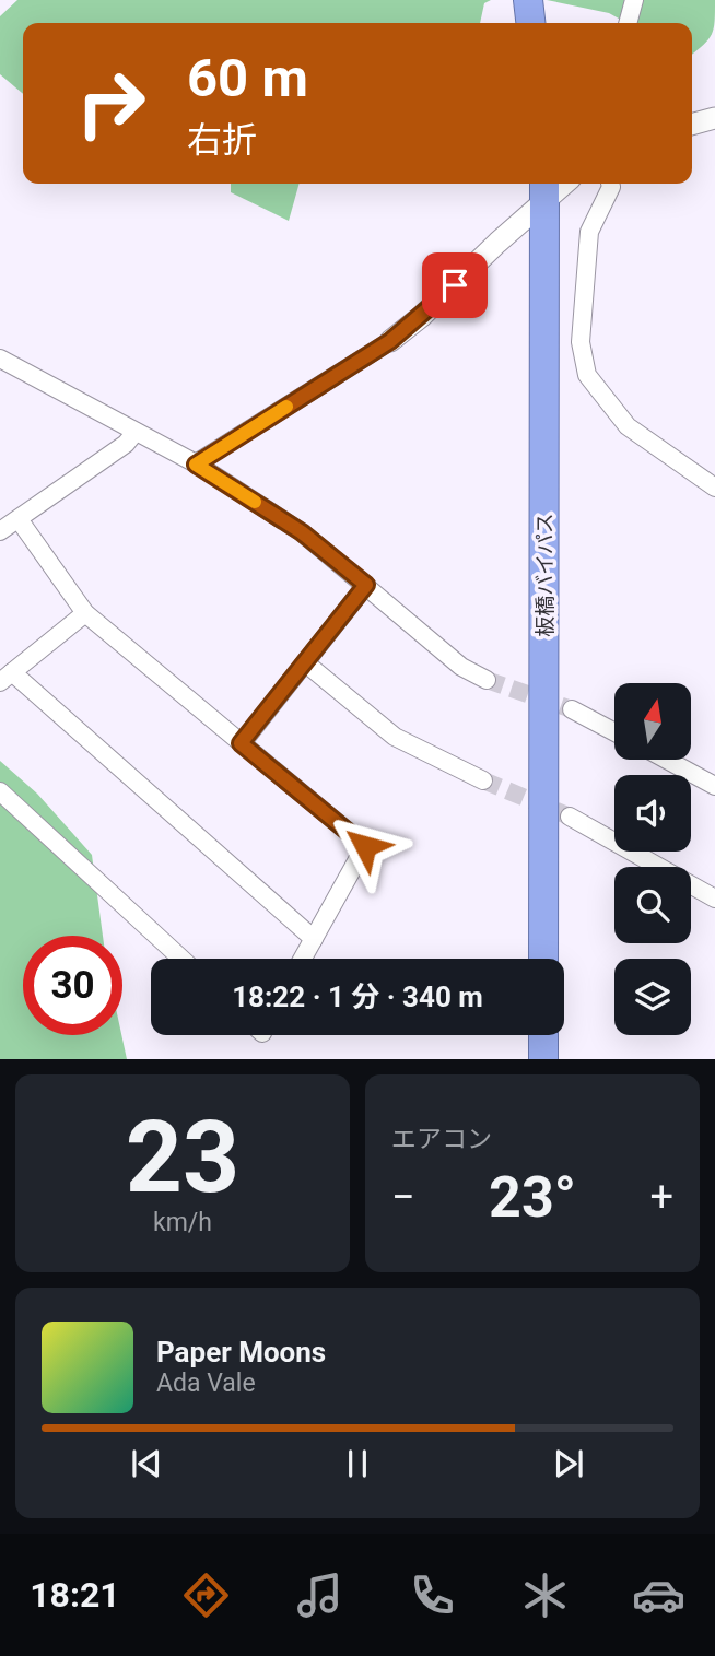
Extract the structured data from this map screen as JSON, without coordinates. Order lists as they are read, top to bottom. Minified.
{"streets":{"highway":["板橋バイパス"]},"north":"top","page":{"turn":["60 m","右折"],"limit":"30","trip":"18:22 · 1 分 · 340 m","tile":[["23","km/h"],"エアコン"],"heat":["−","23°","+"],"song":["Paper Moons","Ada Vale"],"tabs":"18:21"}}
